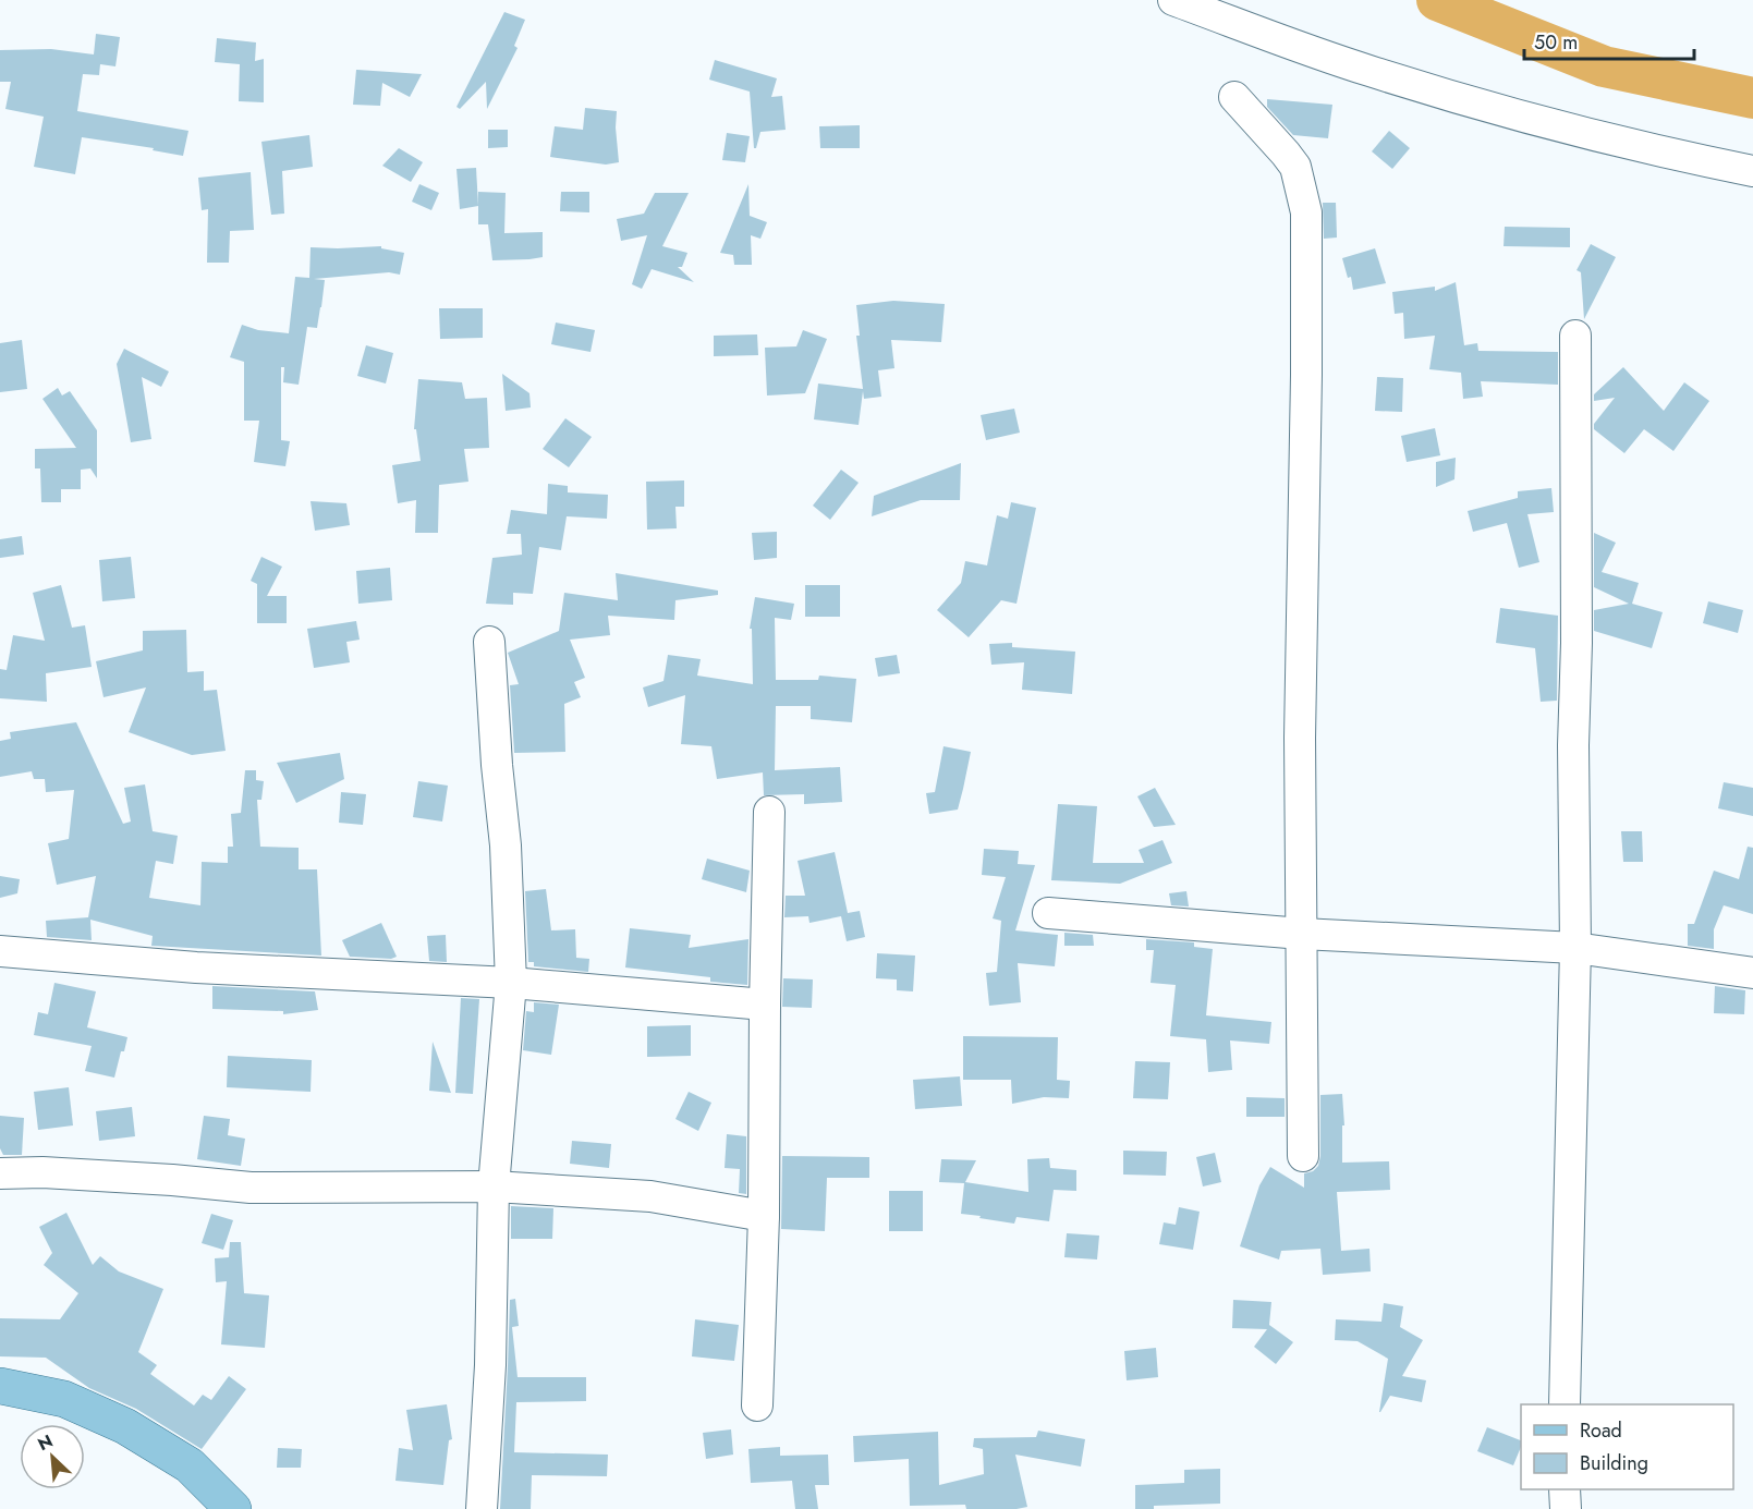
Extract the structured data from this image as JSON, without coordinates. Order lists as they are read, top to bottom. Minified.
{"legend":["Road","Building"],"scale_bar":"50 m","north":"top left"}
